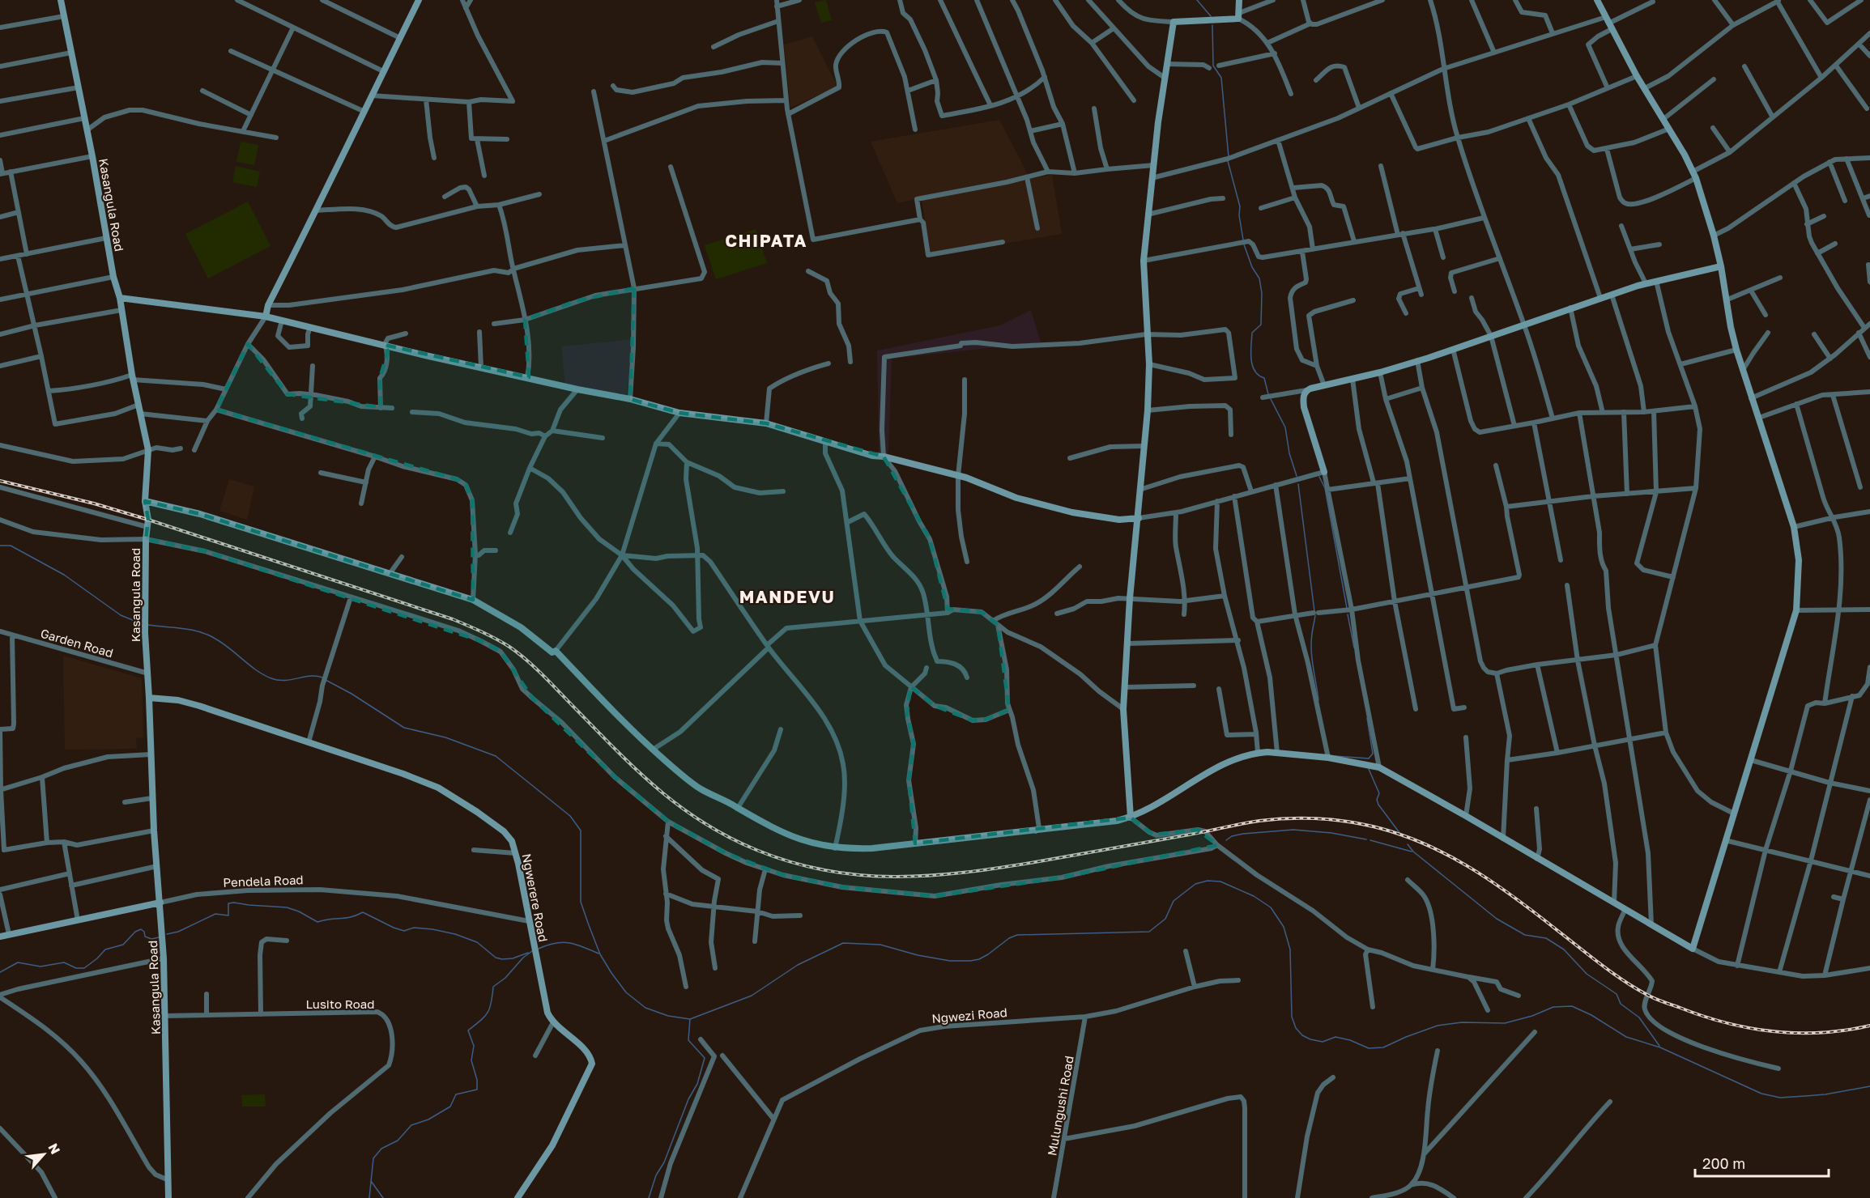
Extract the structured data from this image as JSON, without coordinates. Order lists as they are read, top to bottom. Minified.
{"streets":{"street":["Kasangula Road","Garden Road","Pendela Road","Ngwerere Road","Lusito Road","Ngwezi Road","Mulungushi Road"]},"crossings":[["Kasangula Road","Garden Road"],["Kasangula Road","Pendela Road"],["Kasangula Road","Ngwerere Road"],["Kasangula Road","Lusito Road"],["Pendela Road","Ngwerere Road"],["Ngwezi Road","Mulungushi Road"]],"districts":["CHIPATA","MANDEVU"],"scale_bar":"200 m","north":"top right"}
